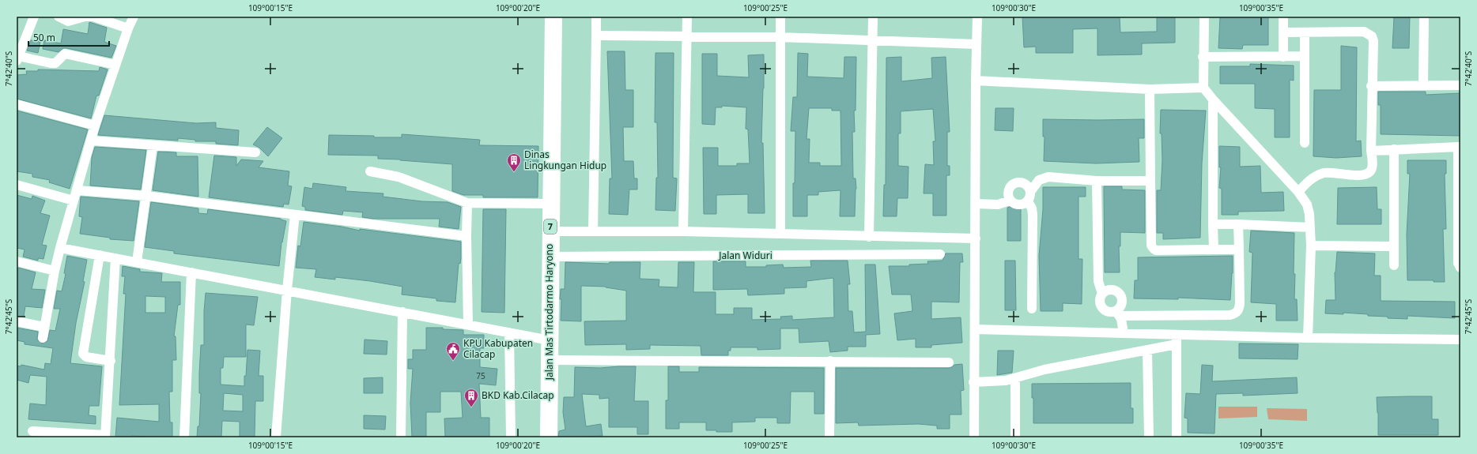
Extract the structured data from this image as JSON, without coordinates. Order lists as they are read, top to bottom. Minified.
{"streets":{"highway":["7","Jalan Mas Tirtodarmo Haryono"],"street":["Jalan Widuri"]},"crossings":[["Jalan Widuri","Jalan Mas Tirtodarmo Haryono"]],"places":{"building":["Dinas Lingkungan Hidup","BKD Kab.Cilacap"],"public building":["KPU Kabupaten Cilacap"]},"house_numbers":["75"],"scale_bar":"50 m","coordinates":["109°00'15\"E","109°00'20\"E","109°00'25\"E","109°00'30\"E","109°00'35\"E","7°42'40\"S","7°42'45\"S"]}
